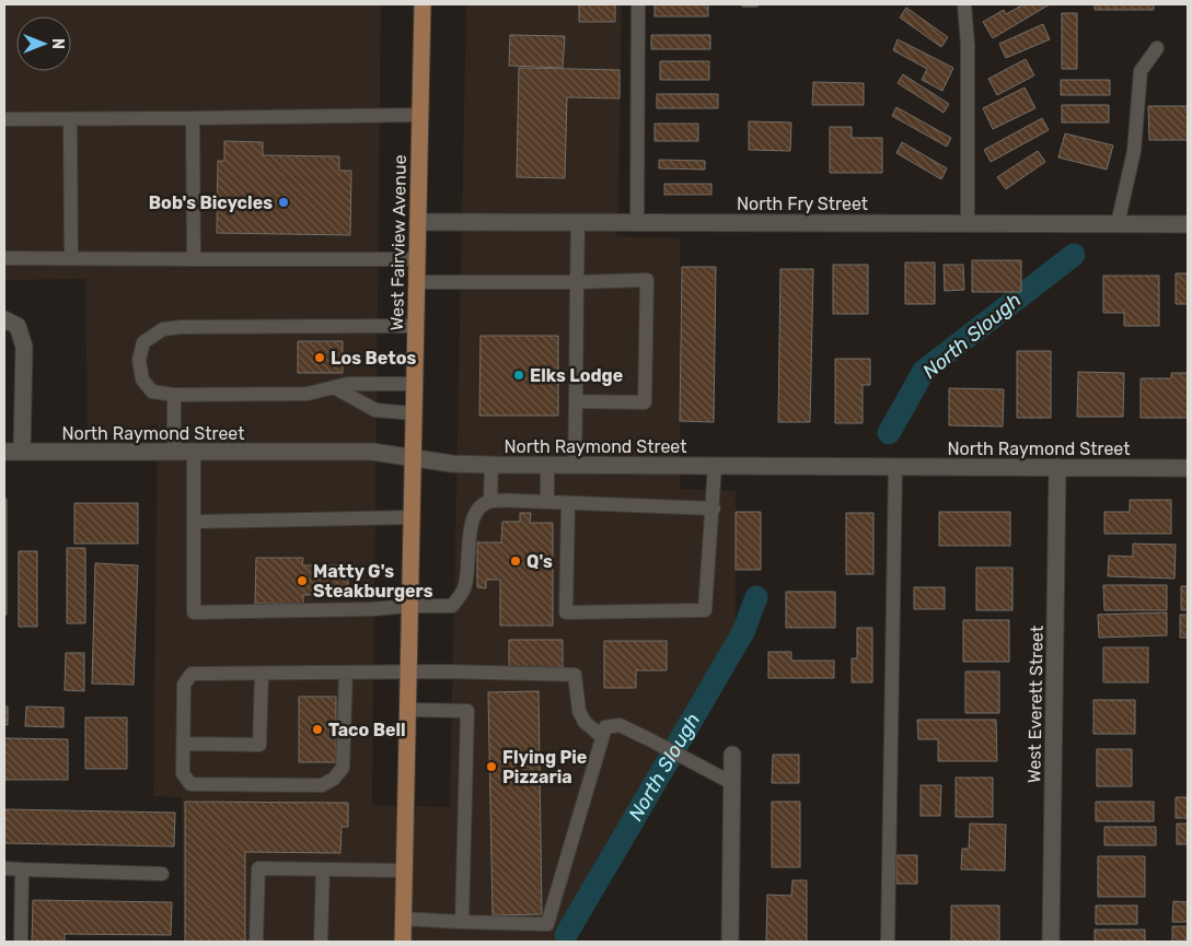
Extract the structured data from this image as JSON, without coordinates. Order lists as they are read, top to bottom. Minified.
{"streets":{"main road":["West Fairview Avenue"],"street":["North Fry Street","North Raymond Street","West Everett Street"]},"crossings":[["North Fry Street","West Fairview Avenue"],["West Fairview Avenue","North Raymond Street"],["North Raymond Street","West Everett Street"]],"water":["North Slough"],"places":["Bob's Bicycles","Los Betos","Elks Lodge","Q's","Matty G's Steakburgers","Taco Bell","Flying Pie Pizzaria"],"north":"right"}
